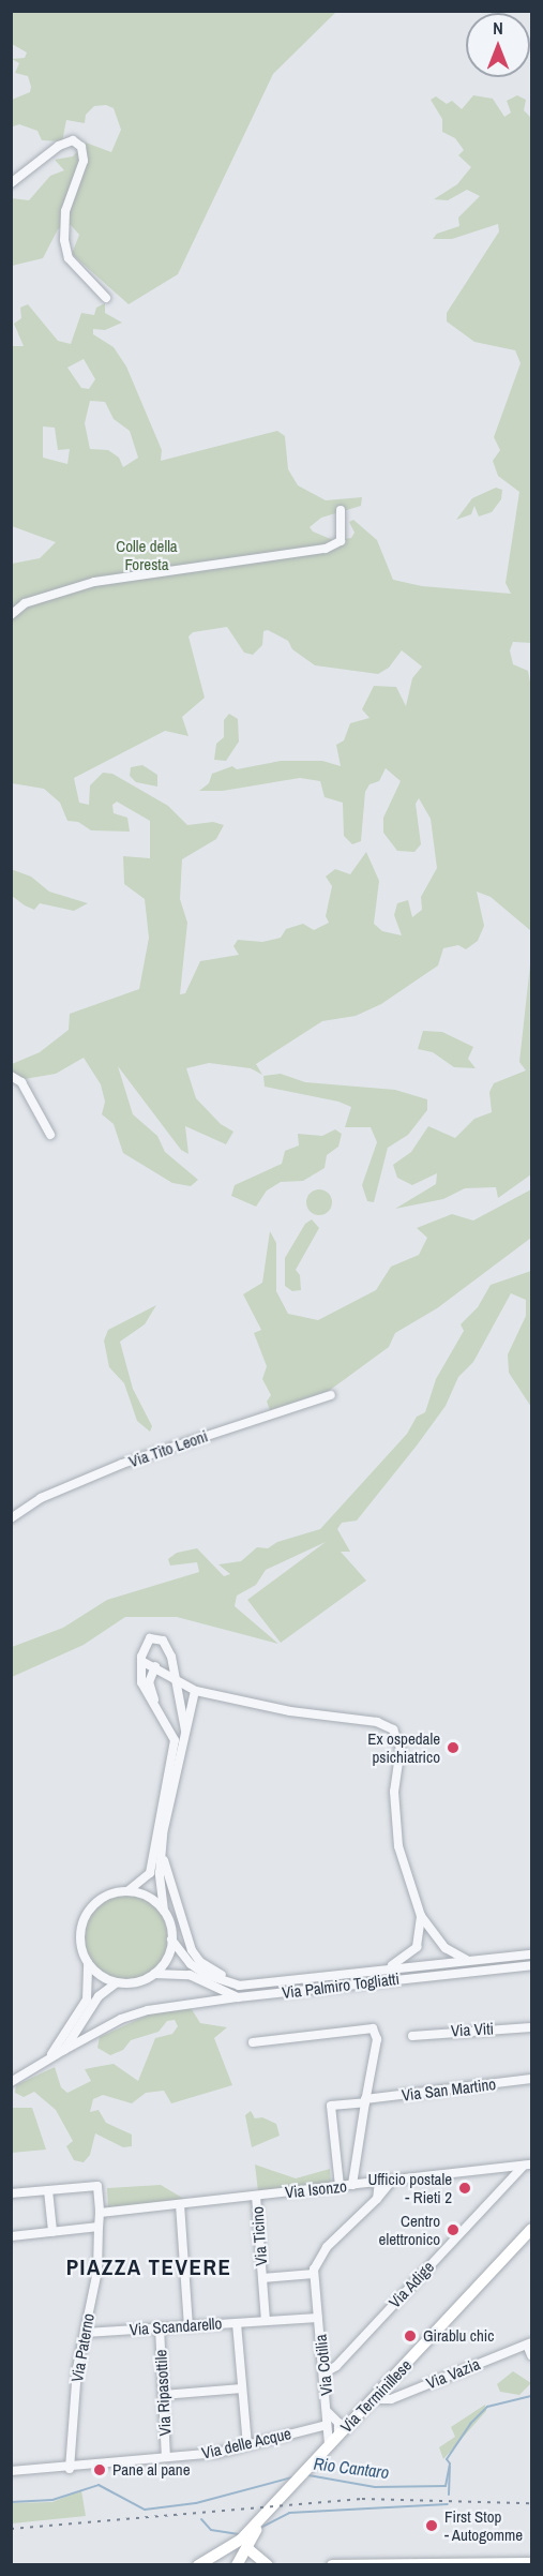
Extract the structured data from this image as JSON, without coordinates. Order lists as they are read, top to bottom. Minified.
{"streets":{"main road":["Via Terminillese"],"street":["Via Tito Leoni","Via Palmiro Togliatti","Via Viti","Via San Martino","Via Isonzo","Via Ticino","Via Adige","Via Scandarello","Via Paterno","Via Cotilia","Via Vazia","Via Ripasottile","Via delle Acque"]},"crossings":[["Via San Martino","Via Isonzo"],["Via Isonzo","Via Ticino"],["Via Isonzo","Via Adige"],["Via Isonzo","Via Paterno"],["Via Adige","Via Cotilia"],["Via Scandarello","Via Paterno"],["Via Scandarello","Via Ripasottile"],["Via Paterno","Via delle Acque"],["Via Vazia","Via Terminillese"],["Via Ripasottile","Via delle Acque"],["Via Terminillese","Via delle Acque"]],"districts":["PIAZZA TEVERE"],"water":["Rio Cantaro"],"parks":["Colle della Foresta"],"places":["Ex ospedale psichiatrico","Ufficio postale - Rieti 2","Centro elettronico","Girablu chic","Pane al pane","First Stop - Autogomme"],"north":"top"}
